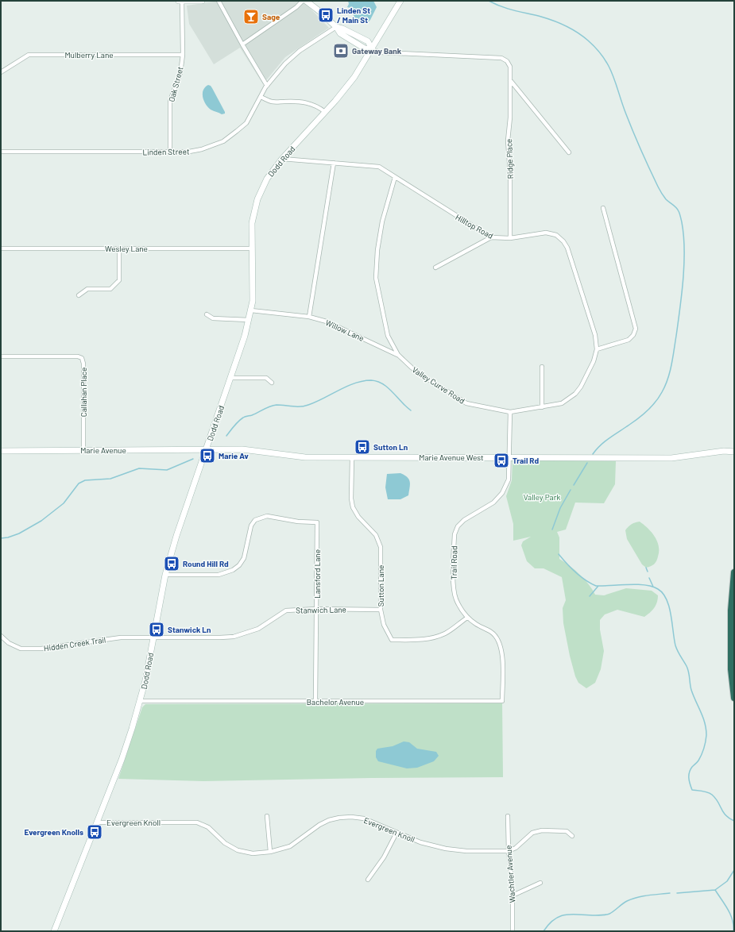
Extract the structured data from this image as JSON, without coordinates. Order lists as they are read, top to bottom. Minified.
{"streets":{"main road":["Dodd Road","Marie Avenue","Marie Avenue West"],"street":["Mulberry Lane","Oak Street","Linden Street","Ridge Place","Hilltop Road","Wesley Lane","Willow Lane","Valley Curve Road","Callahan Place","Trail Road","Lansford Lane","Sutton Lane","Stanwich Lane","Hidden Creek Trail","Bachelor Avenue","Evergreen Knoll","Wachtler Avenue"]},"crossings":[["Mulberry Lane","Oak Street"],["Oak Street","Linden Street"],["Ridge Place","Dodd Road"],["Ridge Place","Hilltop Road"],["Dodd Road","Hilltop Road"],["Dodd Road","Wesley Lane"],["Dodd Road","Willow Lane"],["Dodd Road","Marie Avenue"],["Dodd Road","Marie Avenue West"],["Dodd Road","Lansford Lane"],["Dodd Road","Stanwich Lane"],["Dodd Road","Hidden Creek Trail"],["Dodd Road","Bachelor Avenue"],["Dodd Road","Evergreen Knoll"],["Hilltop Road","Valley Curve Road"],["Willow Lane","Valley Curve Road"],["Callahan Place","Marie Avenue"],["Marie Avenue","Marie Avenue West"],["Marie Avenue West","Trail Road"],["Marie Avenue West","Sutton Lane"],["Trail Road","Sutton Lane"],["Trail Road","Bachelor Avenue"],["Lansford Lane","Stanwich Lane"],["Lansford Lane","Bachelor Avenue"],["Sutton Lane","Stanwich Lane"],["Stanwich Lane","Hidden Creek Trail"],["Evergreen Knoll","Wachtler Avenue"]],"parks":["Valley Park"],"places":{"bus stop":["Linden St / Main St","Sutton Ln","Marie Av","Trail Rd","Round Hill Rd","Stanwick Ln","Evergreen Knolls"],"bar":["Sage"],"bank":["Gateway Bank"]}}
